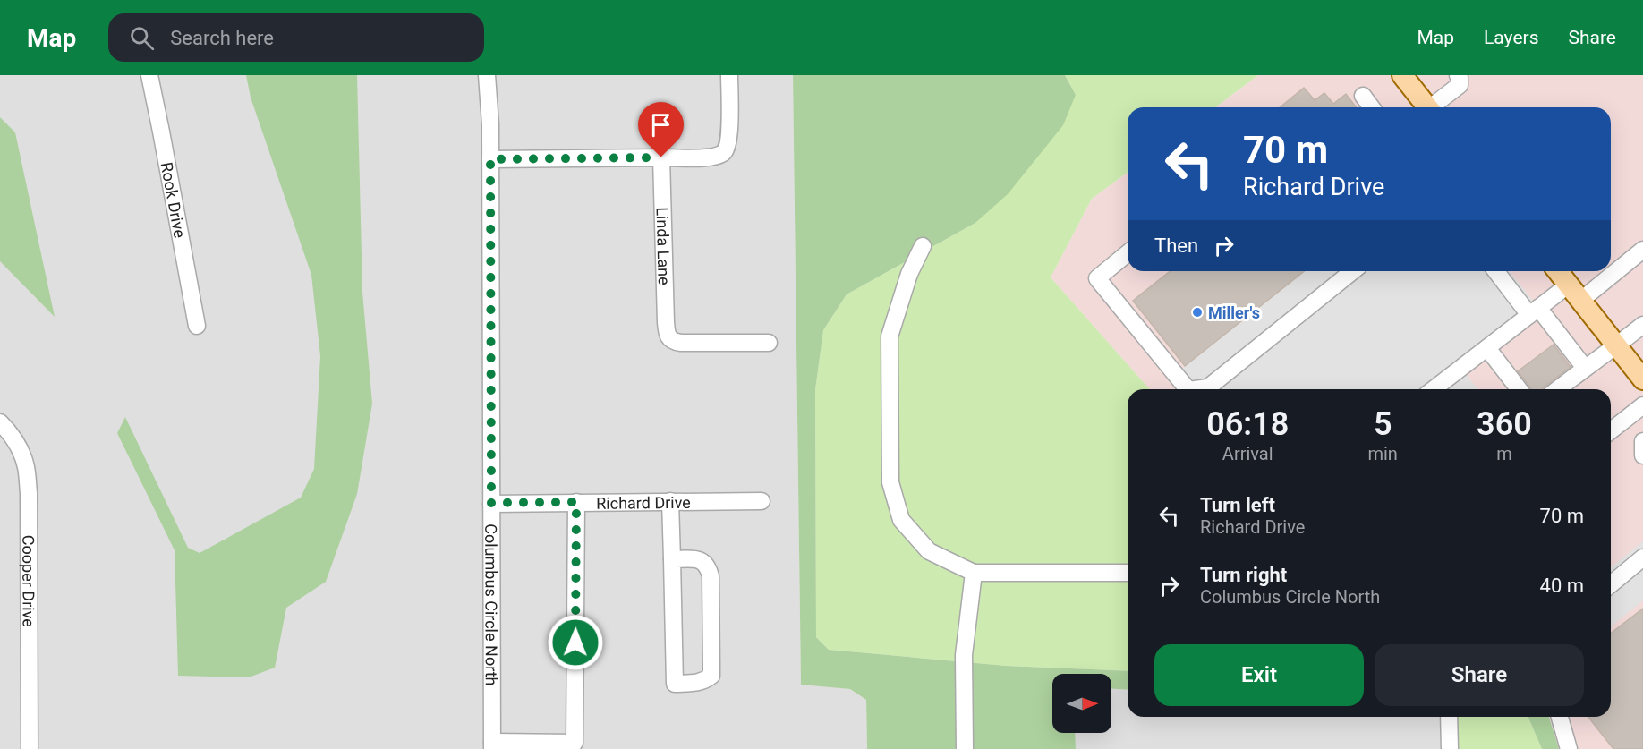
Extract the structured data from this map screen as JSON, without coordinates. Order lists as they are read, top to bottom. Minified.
{"streets":{"street":["Rook Drive","Linda Lane","Richard Drive","Cooper Drive","Columbus Circle North"]},"crossings":[["Richard Drive","Columbus Circle North"]],"places":["Miller's"],"north":"right","page":{"header":"Map","search":"Search here","nav":["Map","Layers","Share"],"turn":["70 m","Richard Drive"],"then":"Then","eta":["06:18","Arrival","5","min","360","m"],"list":[{"name":"Turn left","note":"Richard Drive","value":"70 m"},{"name":"Turn right","note":"Columbus Circle North","value":"40 m"}],"buttons":["Exit","Share"]}}
